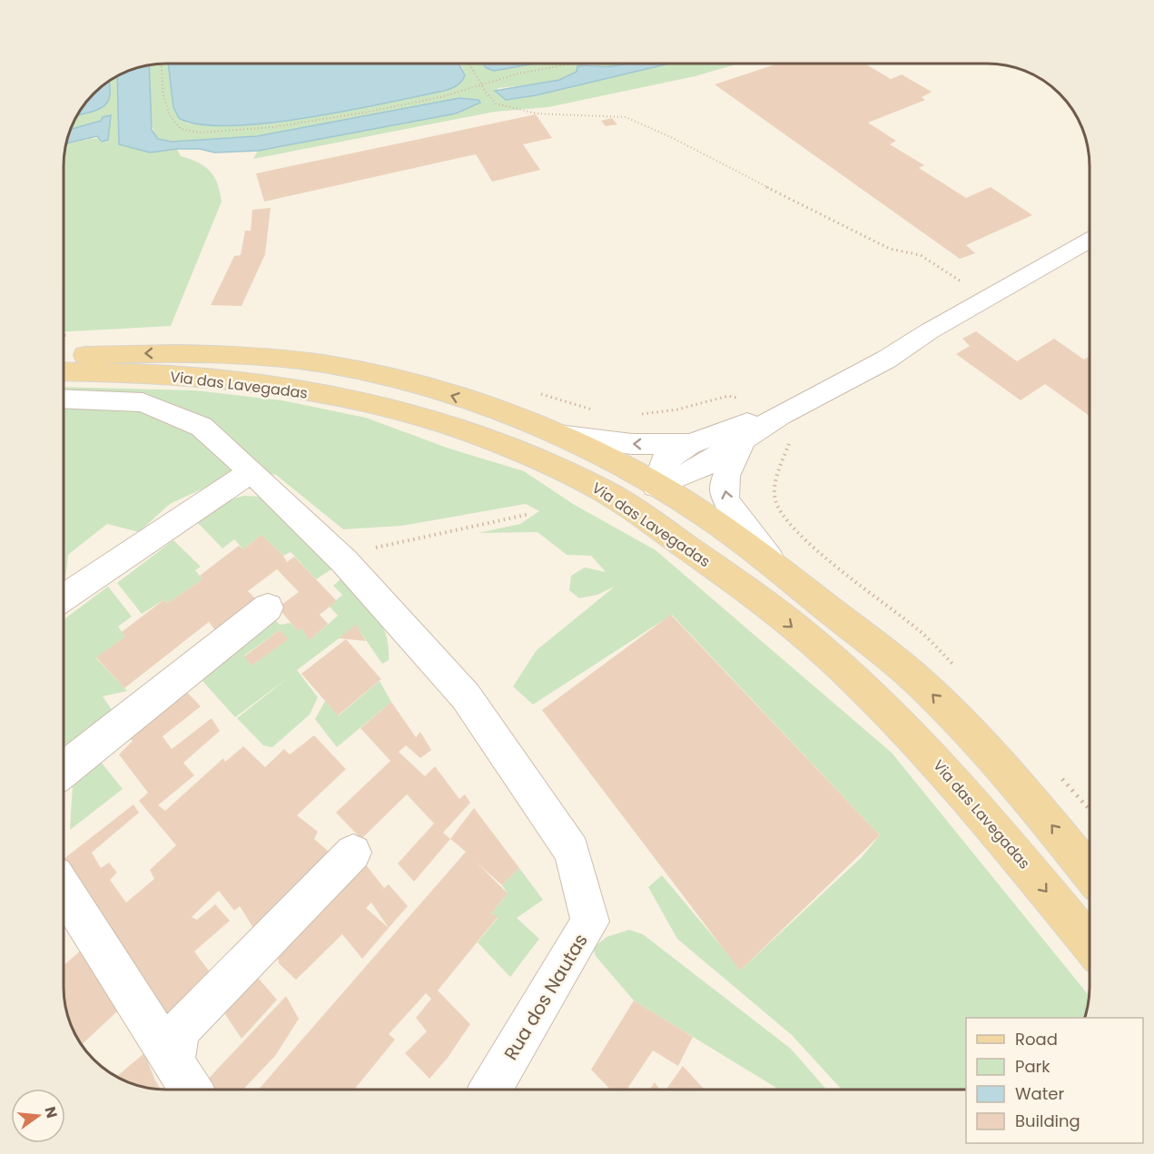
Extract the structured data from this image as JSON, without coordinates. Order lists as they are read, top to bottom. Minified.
{"streets":{"main road":["Via das Lavegadas"],"street":["Rua dos Nautas"]},"legend":["Road","Park","Water","Building"],"north":"right"}
